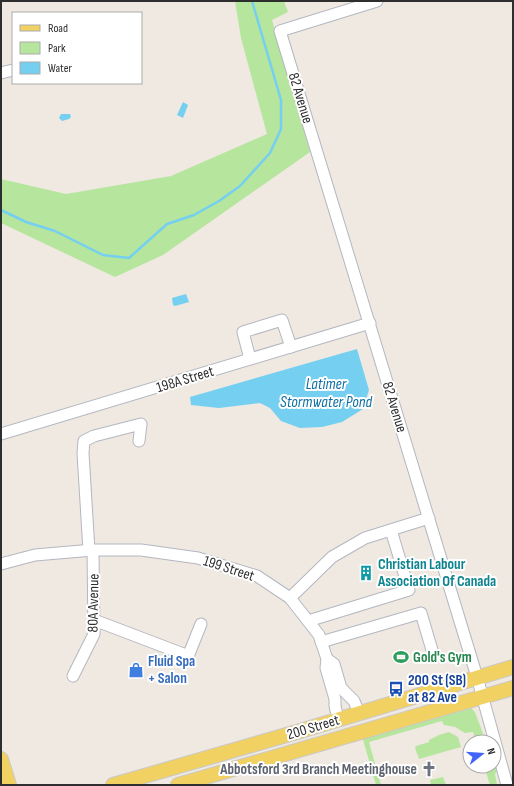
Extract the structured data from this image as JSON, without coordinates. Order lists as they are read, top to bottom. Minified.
{"streets":{"main road":["200 Street"],"street":["82 Avenue","198A Street","199 Street","80A Avenue"]},"crossings":[["82 Avenue","198A Street"],["82 Avenue","200 Street"],["199 Street","80A Avenue"]],"water":["Latimer Stormwater Pond"],"places":{"building":["Christian Labour Association Of Canada"],"sports":["Gold's Gym"],"shop":["Fluid Spa + Salon"],"bus stop":["200 St (SB) at 82 Ave"],"church":["Abbotsford 3rd Branch Meetinghouse"]},"legend":["Road","Park","Water"],"north":"right"}
